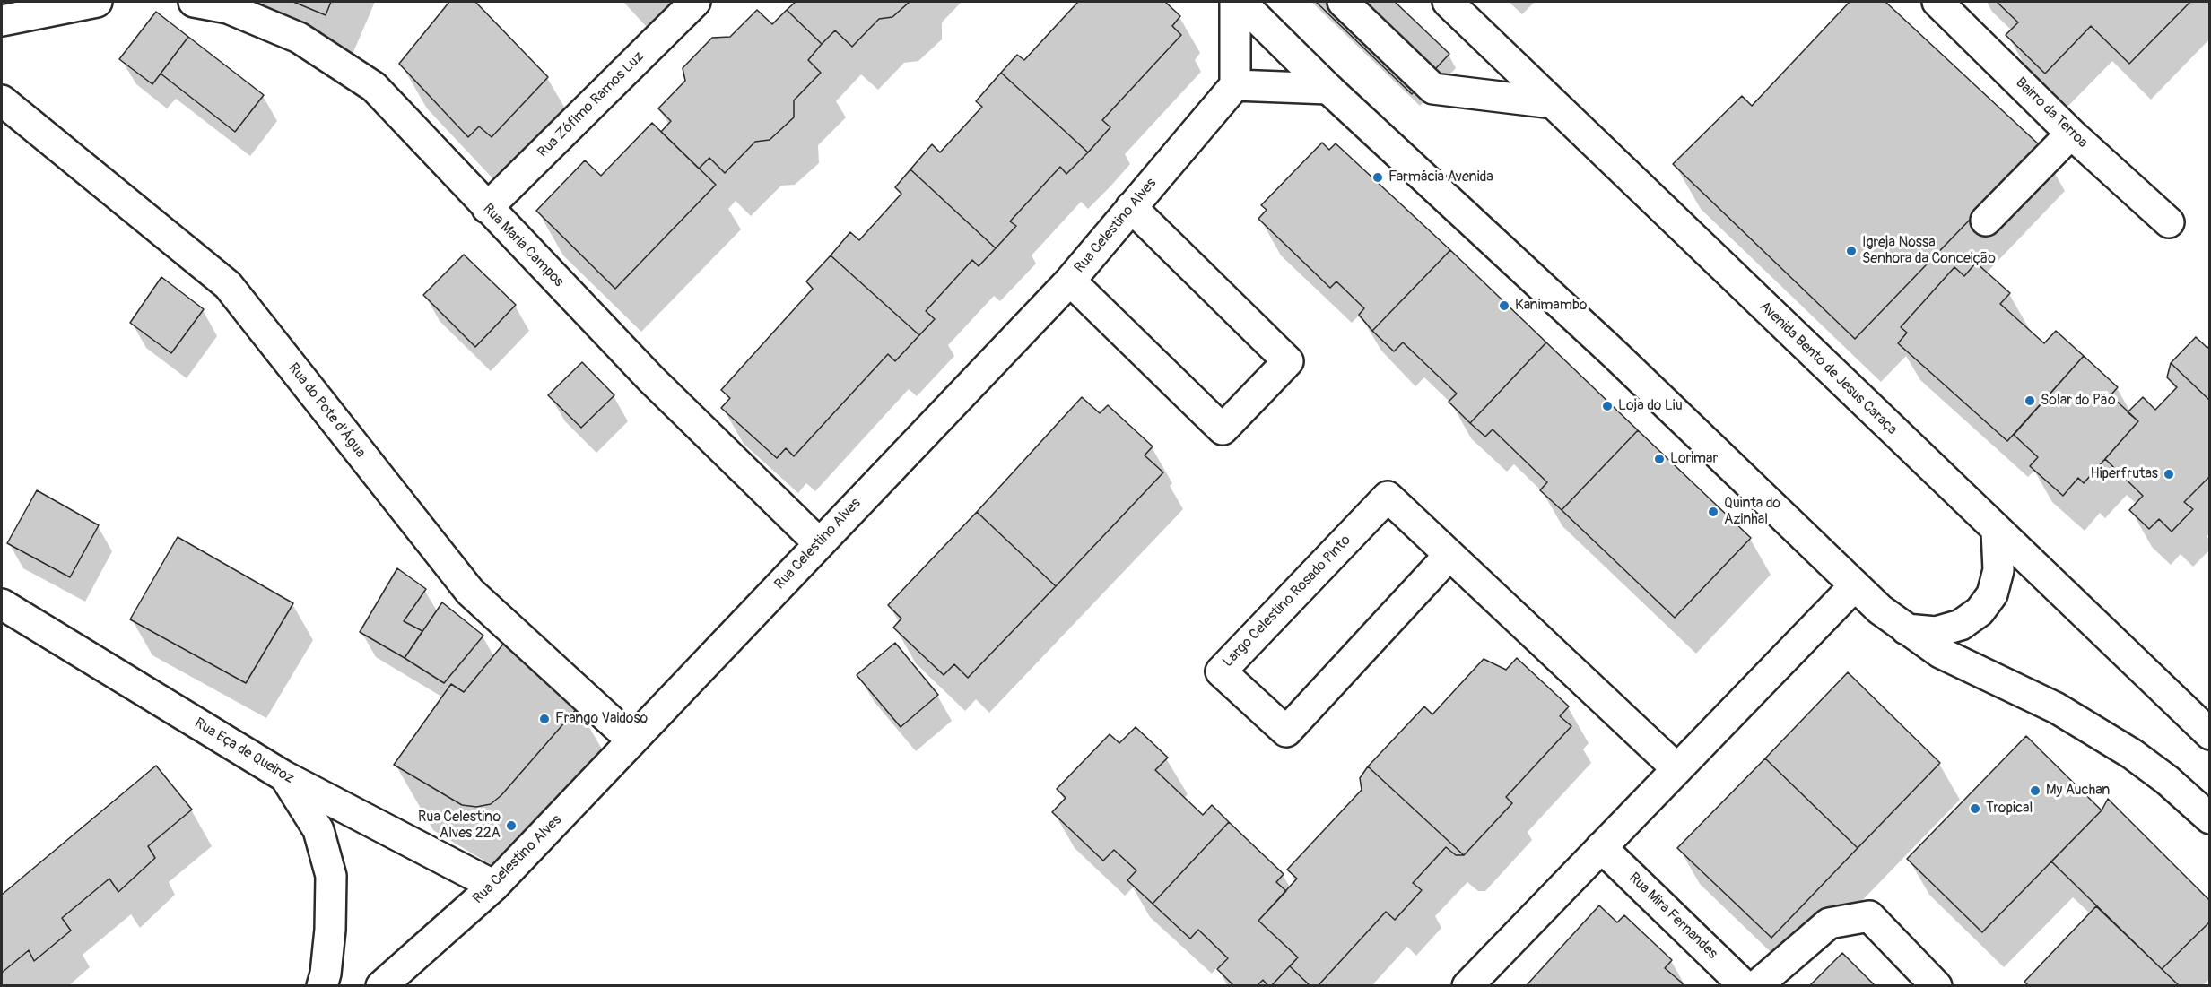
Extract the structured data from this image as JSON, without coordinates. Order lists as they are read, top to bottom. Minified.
{"streets":{"street":["Rua Zófimo Ramos Luz","Bairro da Terroa","Rua Celestino Alves","Rua Maria Campos","Avenida Bento de Jesus Caraça","Rua do Pote d'Água","Largo Celestino Rosado Pinto","Rua Eça de Queiroz","Rua Mira Fernandes"]},"crossings":[["Rua Zófimo Ramos Luz","Rua Maria Campos"],["Rua Celestino Alves","Rua Maria Campos"],["Rua Celestino Alves","Rua do Pote d'Água"],["Rua Celestino Alves","Rua Eça de Queiroz"]],"places":["Farmácia Avenida","Igreja Nossa Senhora da Conceição","Kanimambo","Solar do Pão","Loja do Liu","Lorimar","Hiperfrutas","Quinta do Azinhal","Frango Vaidoso","My Auchan","Tropical","Rua Celestino Alves 22A"]}
